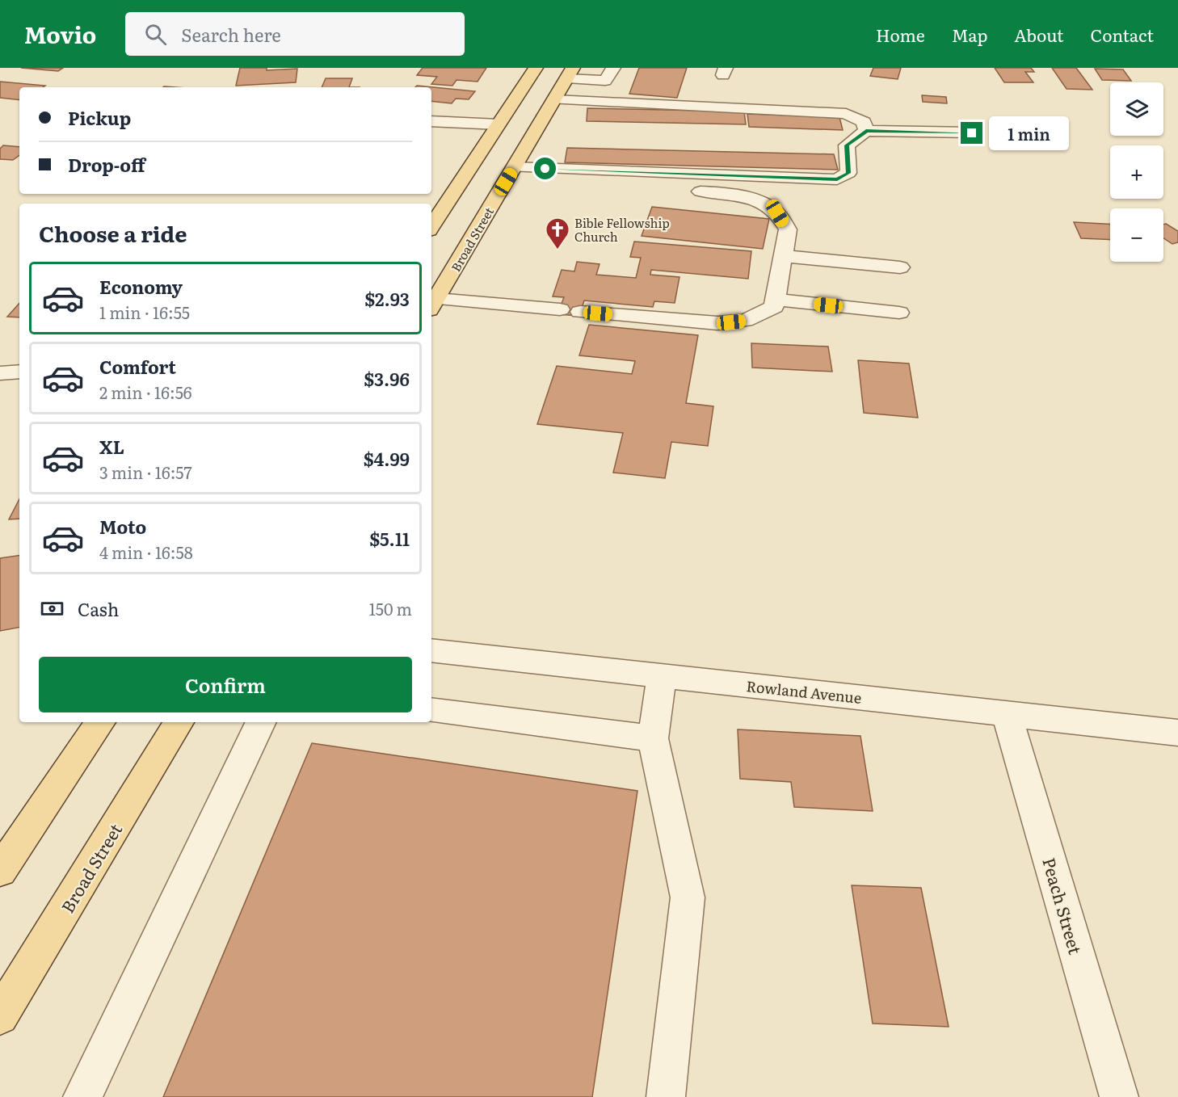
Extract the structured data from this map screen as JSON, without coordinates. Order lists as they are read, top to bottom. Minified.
{"streets":{"main road":["Broad Street"],"street":["Rowland Avenue","Peach Street"]},"crossings":[["Rowland Avenue","Peach Street"]],"places":{"church":["Bible Fellowship Church"]},"page":{"header":"Movio","search":"Search here","nav":["Home","Map","About","Contact"],"map_buttons":["+","−"],"banner":["Pickup","Drop-off"],"bubble":"1 min","heading":"Choose a ride","list":[{"name":"Economy","note":"1 min · 16:55","value":"$2.93"},{"name":"Comfort","note":"2 min · 16:56","value":"$3.96"},{"name":"XL","note":"3 min · 16:57","value":"$4.99"},{"name":"Moto","note":"4 min · 16:58","value":"$5.11"}],"pay":["Cash","150 m"],"buttons":"Confirm"}}
